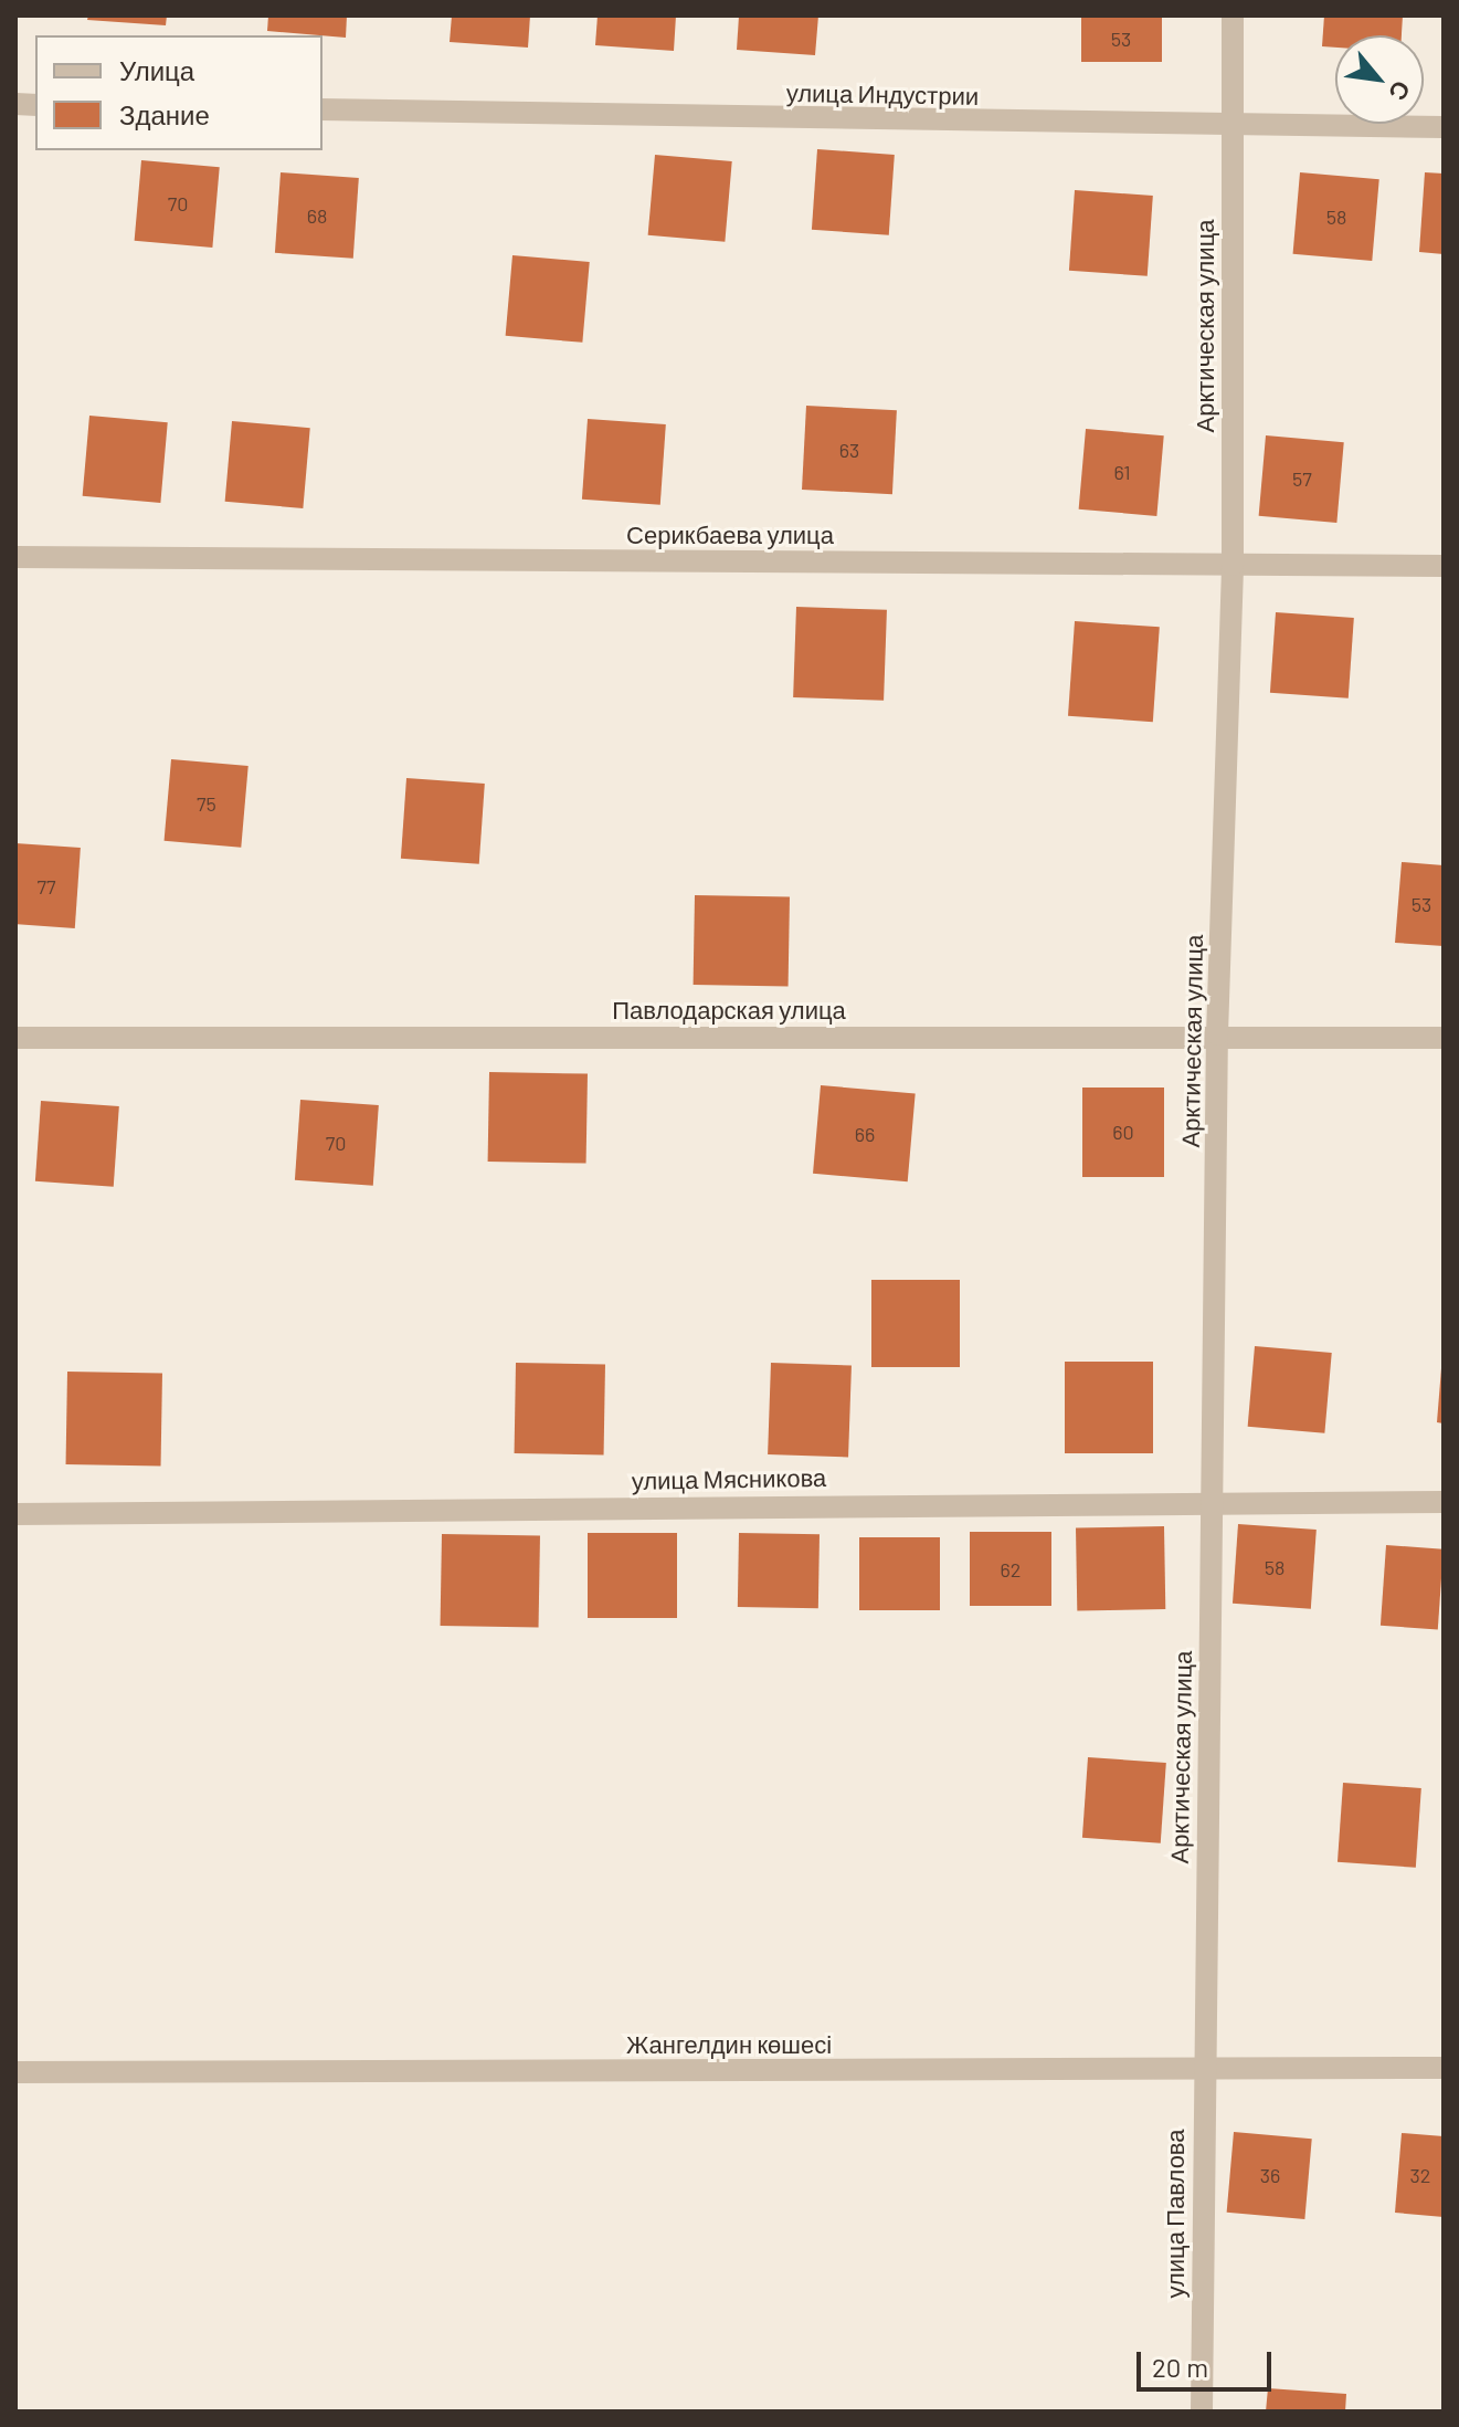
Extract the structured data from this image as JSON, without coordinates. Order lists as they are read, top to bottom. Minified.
{"streets":{"street":["улица Индустрии","Арктическая улица","Серикбаева улица","Павлодарская улица","улица Мясникова","Жангелдин көшесі","улица Павлова"]},"crossings":[["улица Индустрии","Арктическая улица"],["Арктическая улица","Серикбаева улица"],["Арктическая улица","Павлодарская улица"],["Арктическая улица","улица Мясникова"],["Арктическая улица","Жангелдин көшесі"],["Арктическая улица","улица Павлова"],["Жангелдин көшесі","улица Павлова"]],"house_numbers":["53","70","68","58","63","61","57","75","77","53","60","66","70","58","62","36","32"],"legend":["Улица","Здание"],"scale_bar":"20 m","north":"bottom right"}
